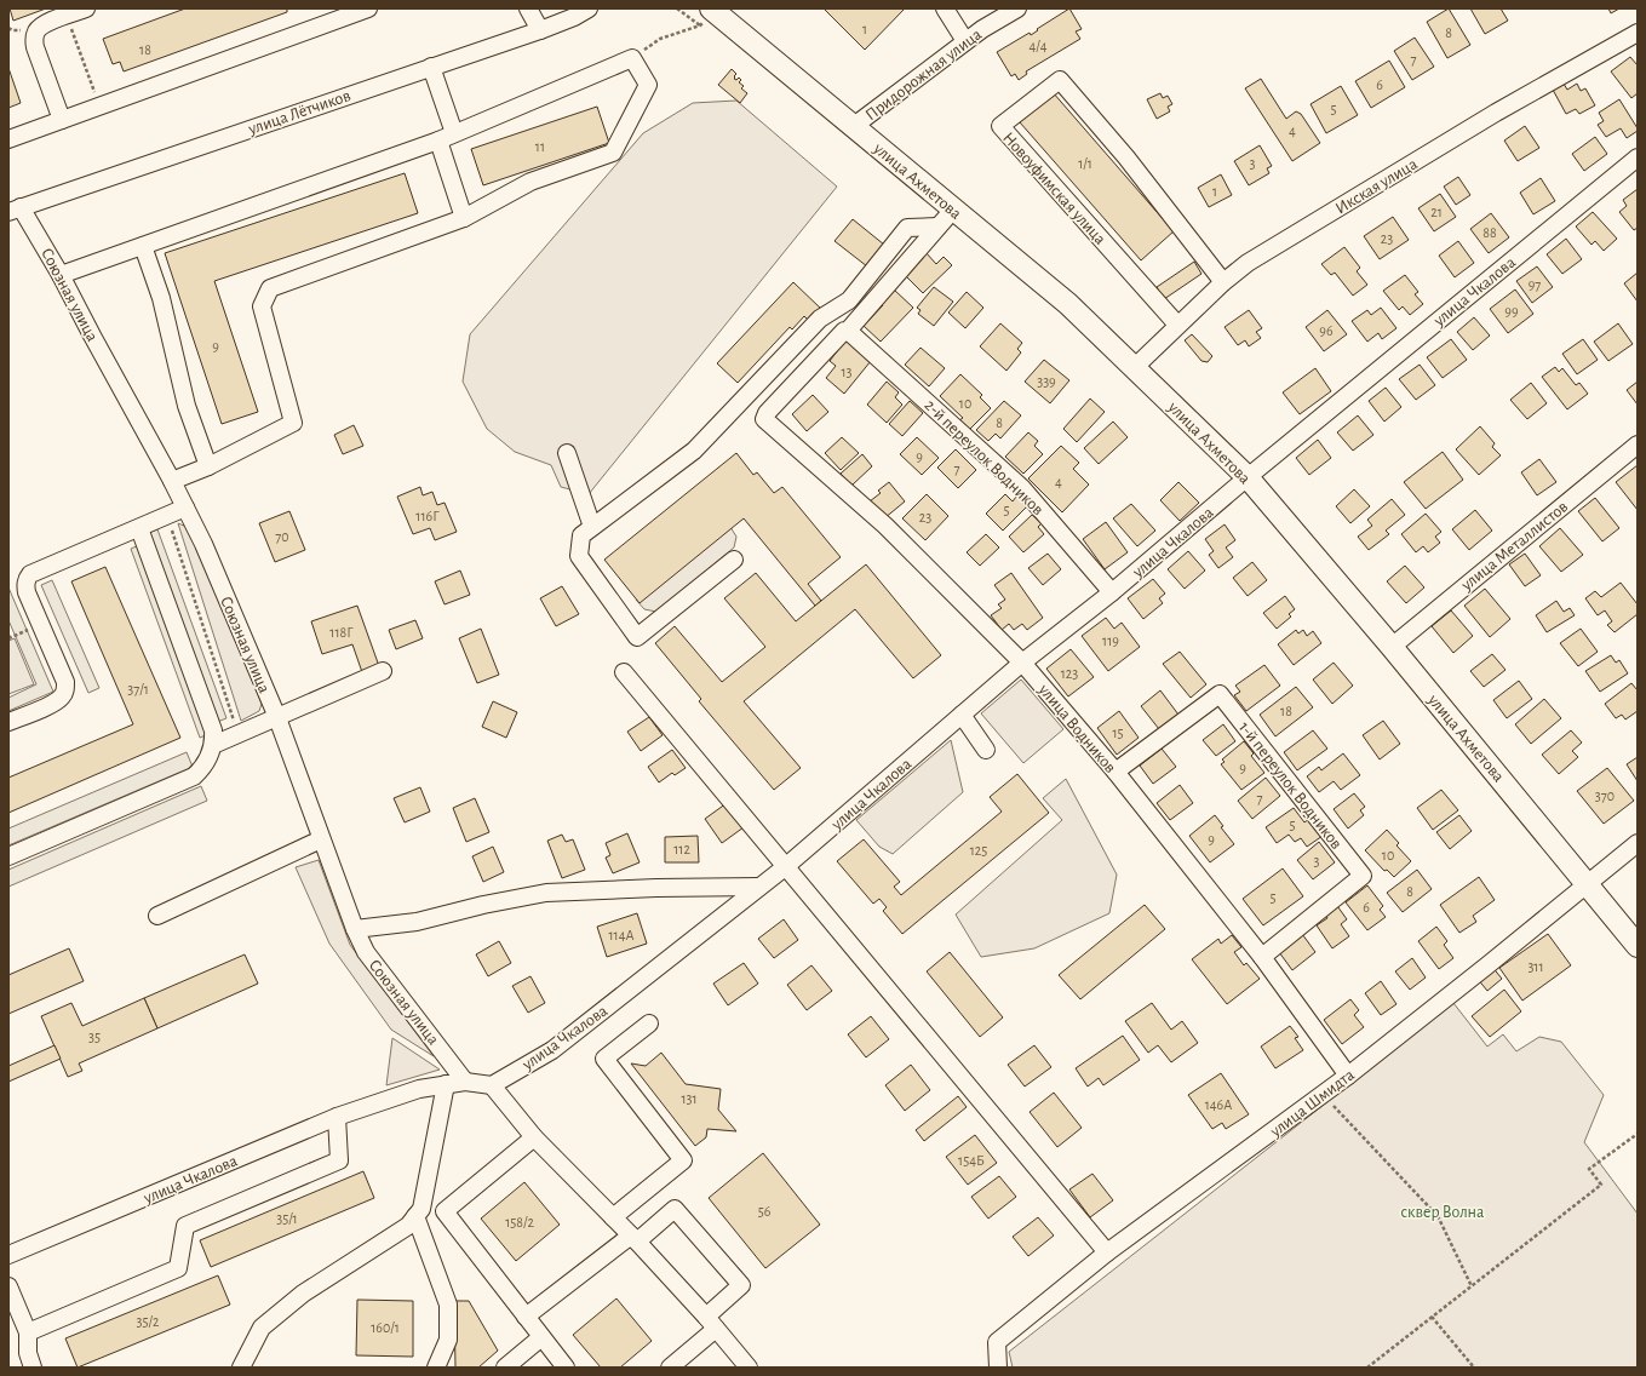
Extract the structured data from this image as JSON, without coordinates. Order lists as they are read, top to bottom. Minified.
{"streets":{"main road":["улица Ахметова"],"street":["Придорожная улица","улица Лётчиков","Икская улица","Новоуфимская улица","улица Чкалова","Союзная улица","2-й переулок Водников","улица Металлистов","улица Водников","1-й переулок Водников","улица Шмидта"]},"crossings":[["Придорожная улица","улица Ахметова"],["улица Лётчиков","Союзная улица"],["улица Ахметова","Икская улица"],["улица Ахметова","улица Чкалова"],["улица Ахметова","улица Металлистов"],["улица Ахметова","улица Шмидта"],["Икская улица","Новоуфимская улица"],["улица Чкалова","Союзная улица"],["улица Чкалова","2-й переулок Водников"],["улица Чкалова","улица Водников"],["2-й переулок Водников","улица Водников"],["улица Водников","1-й переулок Водников"],["улица Водников","улица Шмидта"]],"parks":["сквер Волна"],"house_numbers":["1","8","4/4","18","7","6","5","4","11","1/1","3","1","21","88","23","97","99","96","9","13","339","10","8","9","7","4","5","116Г","23","70","118Г","119","123","37/1","18","15","9","370","7","5","9","112","125","10","3","8","5","6","114А","311","35","131","146А","154Б","56","35/1","158/2","35/2","160/1"]}
